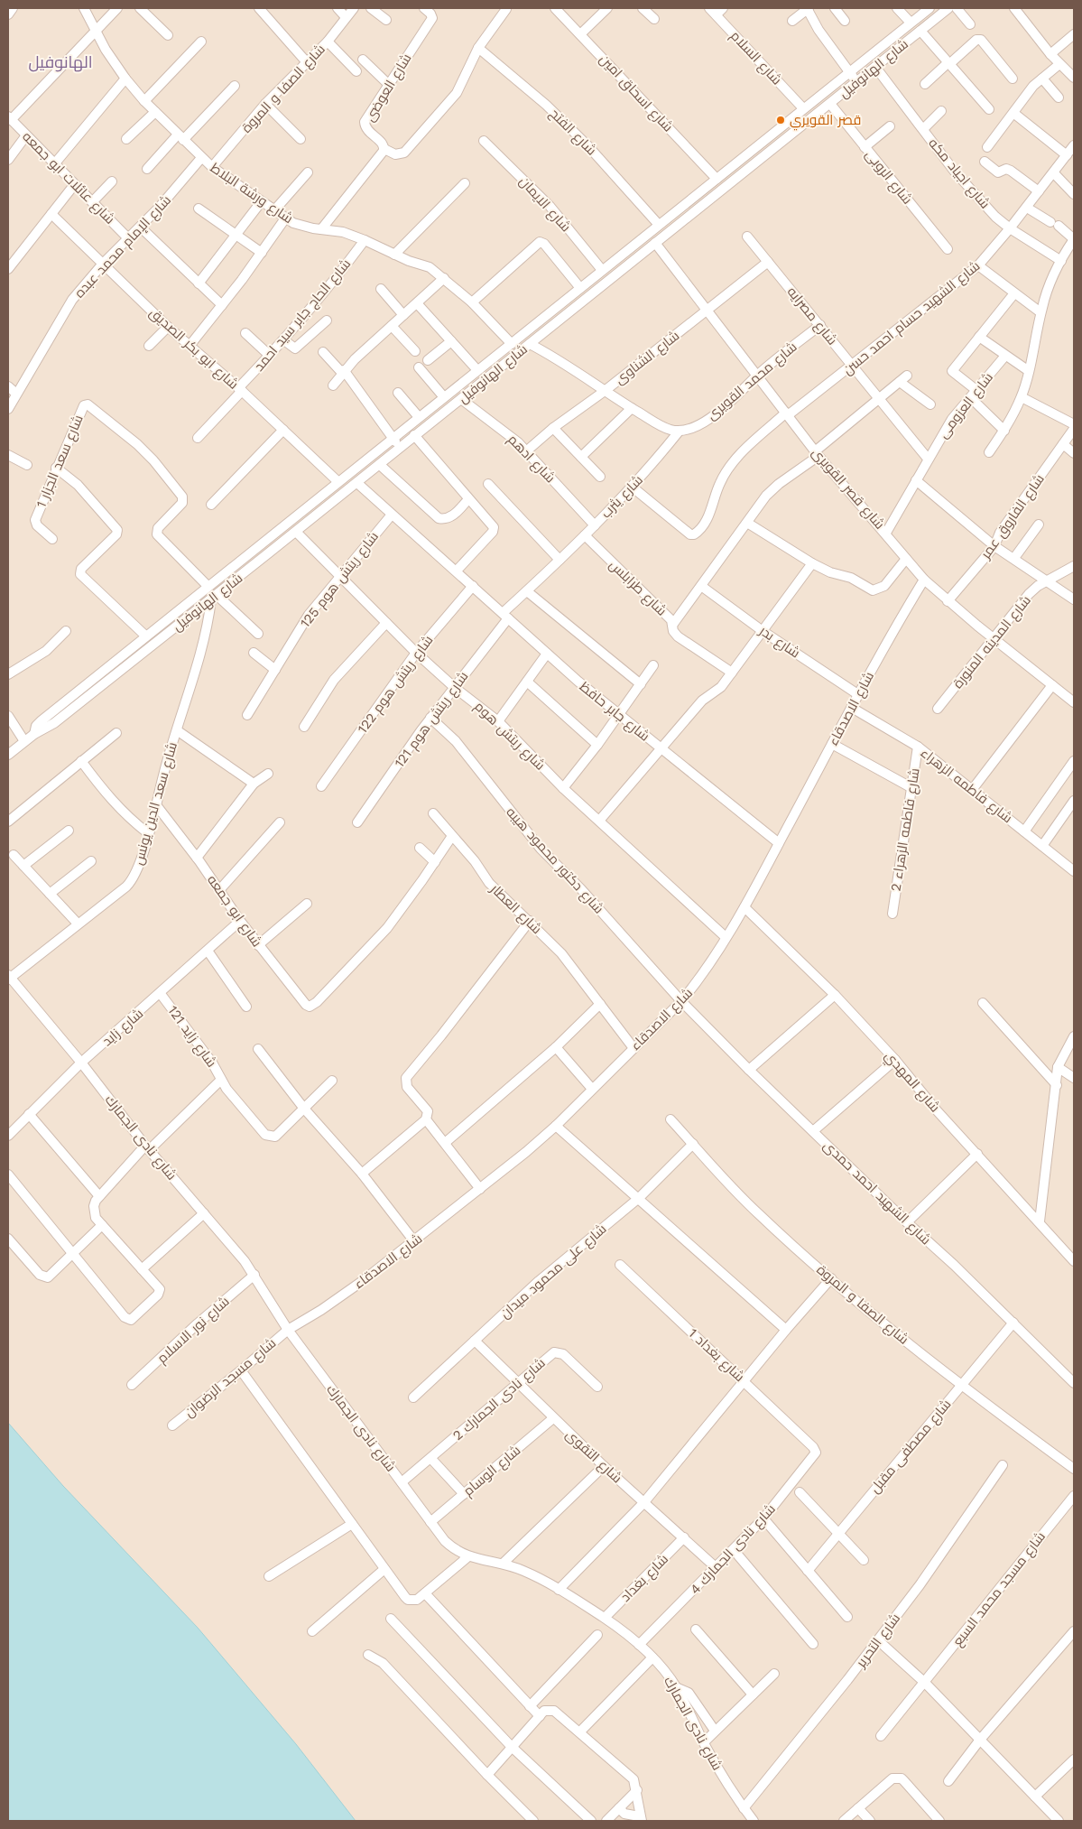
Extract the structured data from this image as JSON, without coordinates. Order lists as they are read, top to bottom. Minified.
{"streets":{"street":["شارع السلام","شارع الهانوفيل","شارع العوضى","شارع الصفا و المروة","شارع اسحاق امين","شارع الفتح","شارع اجياد مكه","شارع الروبى","شارع عائلات ابو جمعه","شارع ورشة البلاط","شارع الايمان","شارع الإمام محمد عبده","شارع الحاج جابر سيد احمد","شارع مصرايه","شارع الشهيد حسام احمد حسن","شارع ابو بكر الصديق","شارع الشناوى","شارع محمد القويرى","شارع العزومى","شارع ادهم","شارع سعد الجزار 1","شارع قصر القويرى","شارع يثرب","شارع الفاروق عمر","شارع ريتش هوم 125","شارع طرابلس","شارع بدر","شارع المدينه المنورة","شارع ريتش هوم 122","شارع الاصدقاء","شارع جابر حافظ","شارع ريتش هوم 121","شارع ريتش هوم","شارع فاطمه الزهراء","شارع سعد الدين يونس","شارع فاطمه الزهراء 2","شارع دكتور محمود هيبه","شارع العطار","شارع ابو جمعه","شارع زايد","شارع زايد 121","شارع المهدي","شارع نادى الجمارك","شارع الشهيد احمد حمدى","شارع على محمود ميدان","شارع نور الاسلام","شارع بغداد 1","شارع مسجد الرضوان","شارع نادى الجمارك 2","شارع مصطفى مقبل","شارع التقوى","شارع الوسام","شارع نادى الجمارك 4","شارع بغداد","شارع مسجد محمد السبع","شارع التحرير"]},"crossings":[["شارع السلام","شارع الهانوفيل"],["شارع الهانوفيل","شارع اسحاق امين"],["شارع الهانوفيل","شارع الفتح"],["شارع الهانوفيل","شارع اجياد مكه"],["شارع الهانوفيل","شارع الروبى"],["شارع الهانوفيل","شارع ورشة البلاط"],["شارع الهانوفيل","شارع الايمان"],["شارع الهانوفيل","شارع ابو بكر الصديق"],["شارع الهانوفيل","شارع ادهم"],["شارع الهانوفيل","شارع سعد الجزار 1"],["شارع الهانوفيل","شارع قصر القويرى"],["شارع الهانوفيل","شارع جابر حافظ"],["شارع الهانوفيل","شارع ريتش هوم"],["شارع الهانوفيل","شارع سعد الدين يونس"],["شارع الصفا و المروة","شارع ورشة البلاط"],["شارع الصفا و المروة","شارع على محمود ميدان"],["شارع الصفا و المروة","شارع مصطفى مقبل"],["شارع اجياد مكه","شارع الشهيد حسام احمد حسن"],["شارع عائلات ابو جمعه","شارع الإمام محمد عبده"],["شارع ورشة البلاط","شارع الإمام محمد عبده"],["شارع ورشة البلاط","شارع الحاج جابر سيد احمد"],["شارع الإمام محمد عبده","شارع ابو بكر الصديق"],["شارع الحاج جابر سيد احمد","شارع ابو بكر الصديق"],["شارع مصرايه","شارع الشهيد حسام احمد حسن"],["شارع مصرايه","شارع الشناوى"],["شارع مصرايه","شارع محمد القويرى"],["شارع مصرايه","شارع العزومى"],["شارع الشهيد حسام احمد حسن","شارع قصر القويرى"],["شارع الشهيد حسام احمد حسن","شارع يثرب"],["شارع الشناوى","شارع ادهم"],["شارع الشناوى","شارع قصر القويرى"],["شارع محمد القويرى","شارع قصر القويرى"],["شارع محمد القويرى","شارع يثرب"],["شارع العزومى","شارع قصر القويرى"],["شارع ادهم","شارع يثرب"],["شارع قصر القويرى","شارع الفاروق عمر"],["شارع قصر القويرى","شارع المدينه المنورة"],["شارع قصر القويرى","شارع الاصدقاء"],["شارع يثرب","شارع طرابلس"],["شارع يثرب","شارع جابر حافظ"],["شارع يثرب","شارع ريتش هوم 121"],["شارع ريتش هوم 125","شارع جابر حافظ"],["شارع ريتش هوم 125","شارع ريتش هوم"],["شارع بدر","شارع الاصدقاء"],["شارع ريتش هوم 122","شارع جابر حافظ"],["شارع ريتش هوم 122","شارع ريتش هوم"],["شارع الاصدقاء","شارع جابر حافظ"],["شارع الاصدقاء","شارع ريتش هوم"],["شارع الاصدقاء","شارع فاطمه الزهراء"],["شارع الاصدقاء","شارع دكتور محمود هيبه"],["شارع الاصدقاء","شارع العطار"],["شارع الاصدقاء","شارع المهدي"],["شارع الاصدقاء","شارع نادى الجمارك"],["شارع الاصدقاء","شارع الشهيد احمد حمدى"],["شارع الاصدقاء","شارع مسجد الرضوان"],["شارع جابر حافظ","شارع ريتش هوم 121"],["شارع ريتش هوم 121","شارع ريتش هوم"],["شارع ريتش هوم 121","شارع دكتور محمود هيبه"],["شارع فاطمه الزهراء","شارع فاطمه الزهراء 2"],["شارع سعد الدين يونس","شارع ابو جمعه"],["شارع سعد الدين يونس","شارع نادى الجمارك"],["شارع دكتور محمود هيبه","شارع الشهيد احمد حمدى"],["شارع ابو جمعه","شارع زايد"],["شارع زايد","شارع زايد 121"],["شارع زايد","شارع نادى الجمارك"],["شارع نادى الجمارك","شارع نور الاسلام"],["شارع نادى الجمارك","شارع مسجد الرضوان"],["شارع نادى الجمارك","شارع نادى الجمارك 2"],["شارع نادى الجمارك","شارع الوسام"],["شارع نادى الجمارك","شارع نادى الجمارك 4"],["شارع نادى الجمارك","شارع بغداد"],["شارع نادى الجمارك","شارع التحرير"],["شارع الشهيد احمد حمدى","شارع مصطفى مقبل"],["شارع على محمود ميدان","شارع التقوى"],["شارع بغداد 1","شارع نادى الجمارك 4"],["شارع نادى الجمارك 2","شارع التقوى"],["شارع التقوى","شارع الوسام"],["شارع التقوى","شارع نادى الجمارك 4"],["شارع التقوى","شارع بغداد"]],"districts":["الهانوفيل"],"places":["قصر القويري"]}
